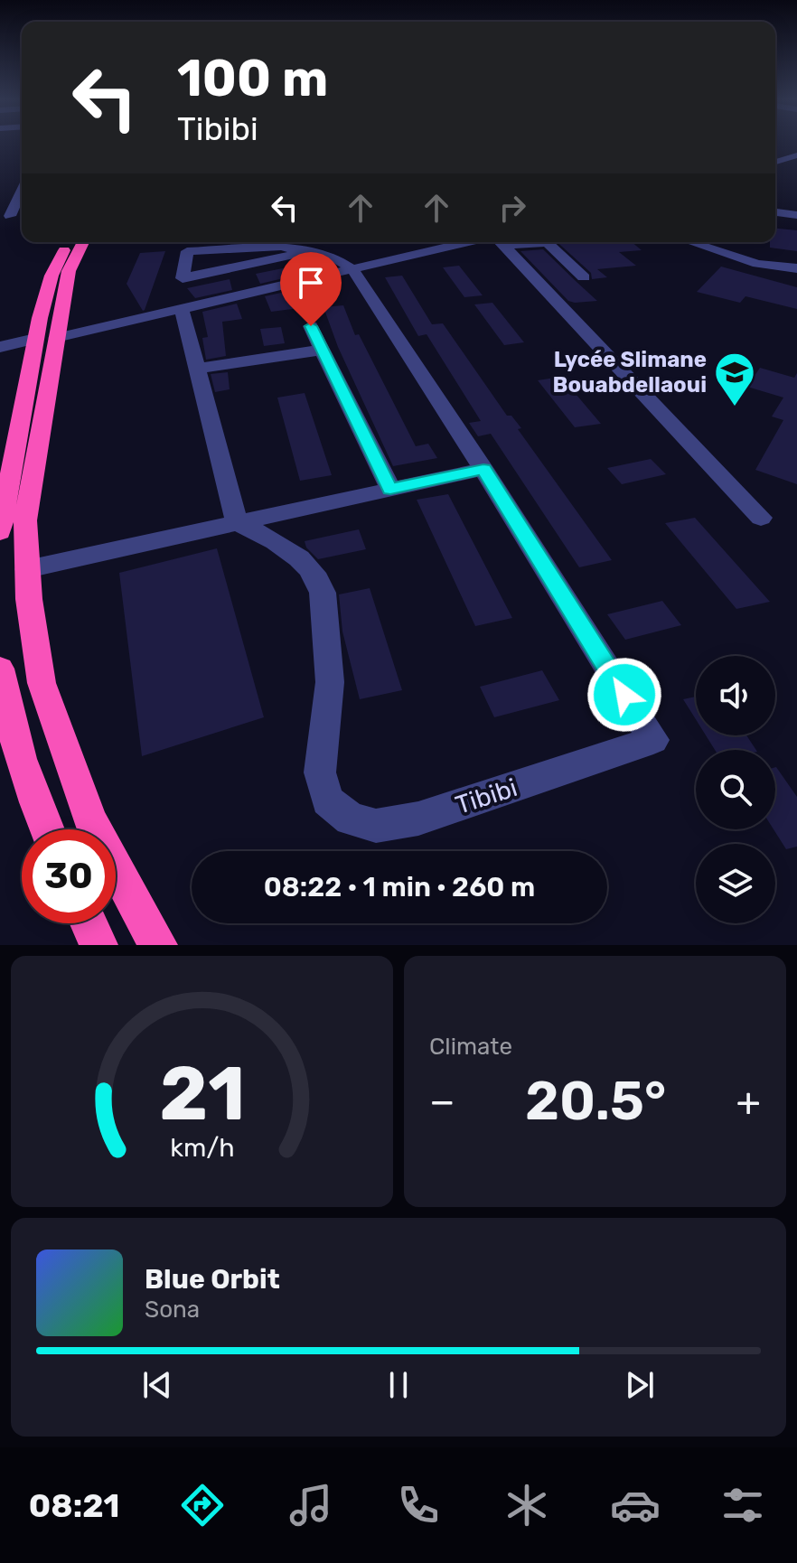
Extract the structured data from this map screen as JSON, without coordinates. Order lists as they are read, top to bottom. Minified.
{"streets":{"street":["Tibibi"]},"places":{"school or university":["Lycée Slimane Bouabdellaoui"]},"page":{"turn":["100 m","Tibibi"],"limit":"30","trip":"08:22 · 1 min · 260 m","tile":"Climate","heat":["−","20.5°","+"],"song":["Blue Orbit","Sona"],"tabs":"08:21","gauge":["21","km/h"]}}
